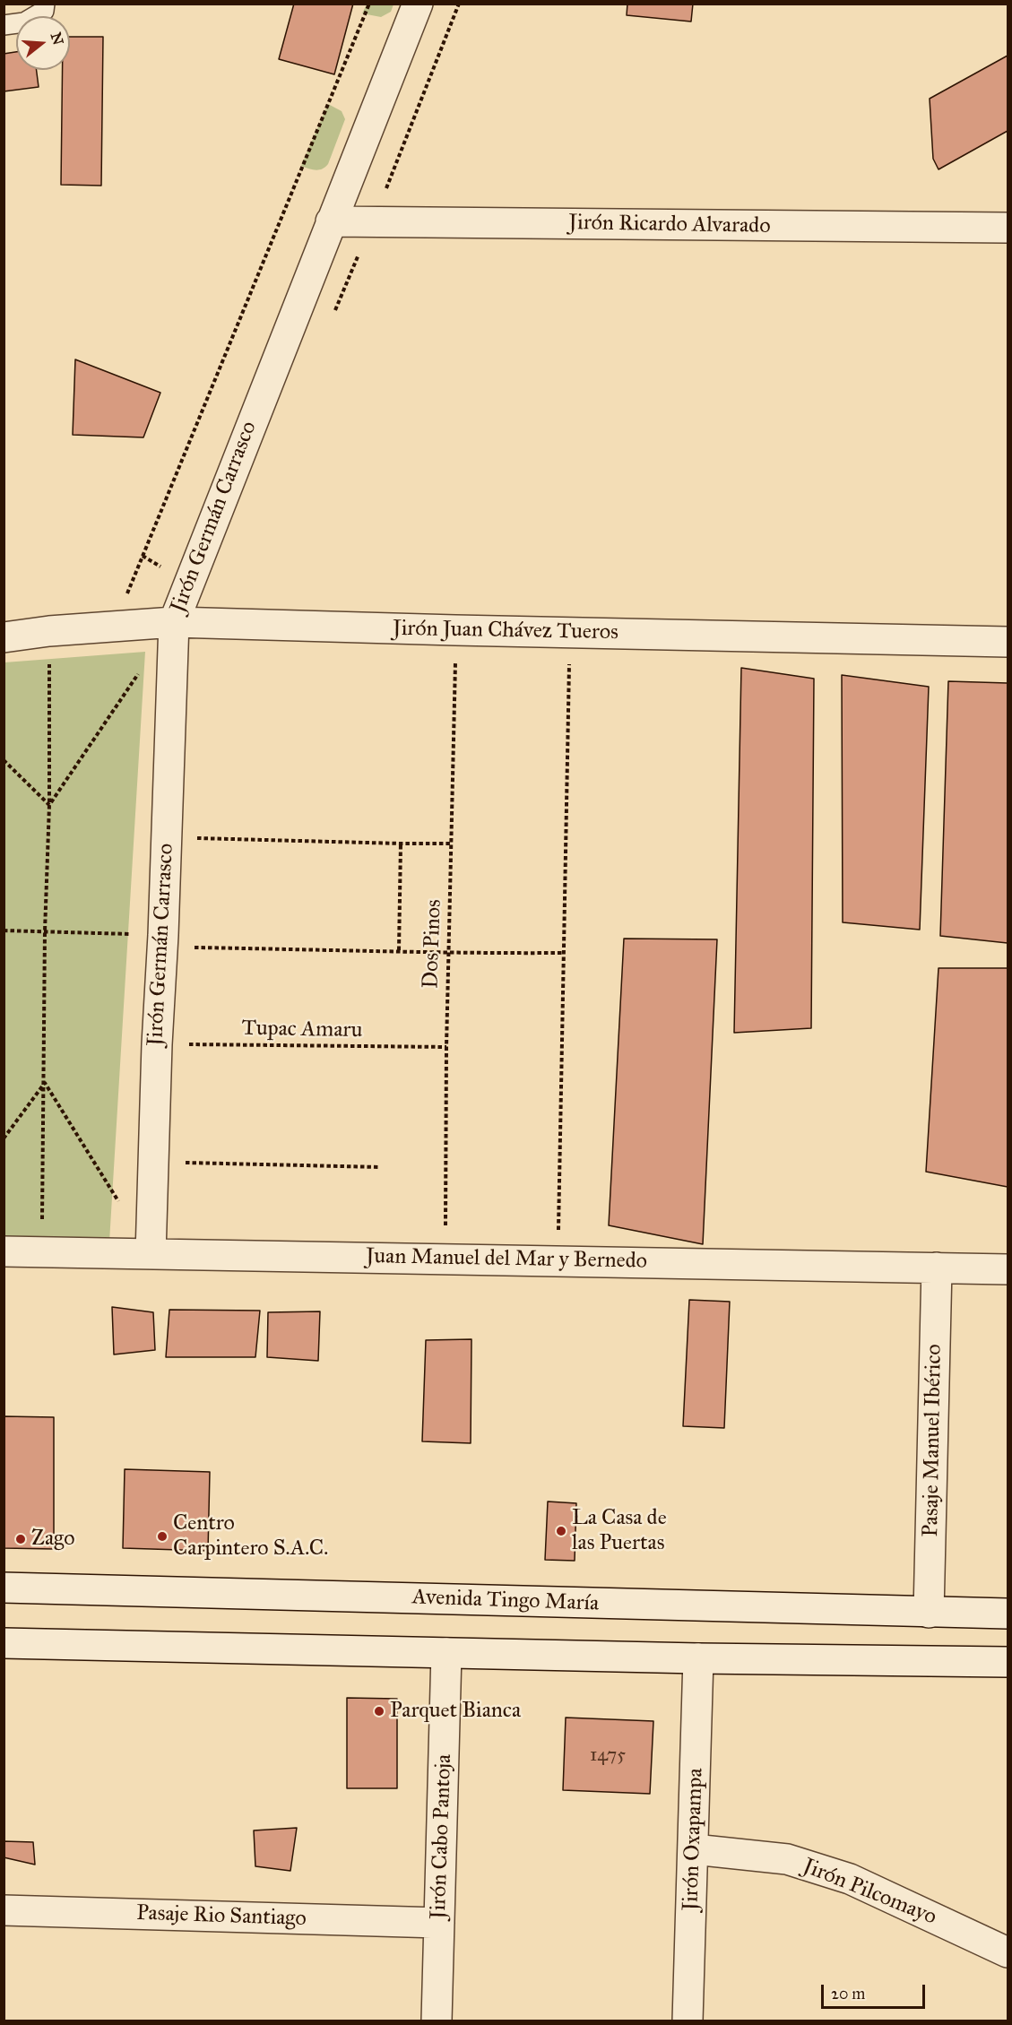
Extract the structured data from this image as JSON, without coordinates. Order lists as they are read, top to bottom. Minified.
{"streets":{"street":["Jirón Ricardo Alvarado","Jirón Germán Carrasco","Jirón Juan Chávez Tueros","Juan Manuel del Mar y Bernedo","Pasaje Manuel Ibérico","Avenida Tingo María","Jirón Cabo Pantoja","Jirón Oxapampa","Jirón Pilcomayo","Pasaje Rio Santiago"],"path":["Dos Pinos","Tupac Amaru"]},"crossings":[["Jirón Ricardo Alvarado","Jirón Germán Carrasco"],["Jirón Germán Carrasco","Jirón Juan Chávez Tueros"],["Jirón Germán Carrasco","Tupac Amaru"],["Jirón Germán Carrasco","Juan Manuel del Mar y Bernedo"],["Jirón Juan Chávez Tueros","Dos Pinos"],["Dos Pinos","Tupac Amaru"],["Dos Pinos","Juan Manuel del Mar y Bernedo"],["Juan Manuel del Mar y Bernedo","Pasaje Manuel Ibérico"],["Pasaje Manuel Ibérico","Avenida Tingo María"],["Jirón Cabo Pantoja","Pasaje Rio Santiago"],["Jirón Oxapampa","Jirón Pilcomayo"]],"places":["La Casa de las Puertas","Centro Carpintero S.A.C.","Zago","Parquet Bianca"],"house_numbers":["1475"],"scale_bar":"20 m","north":"right"}
